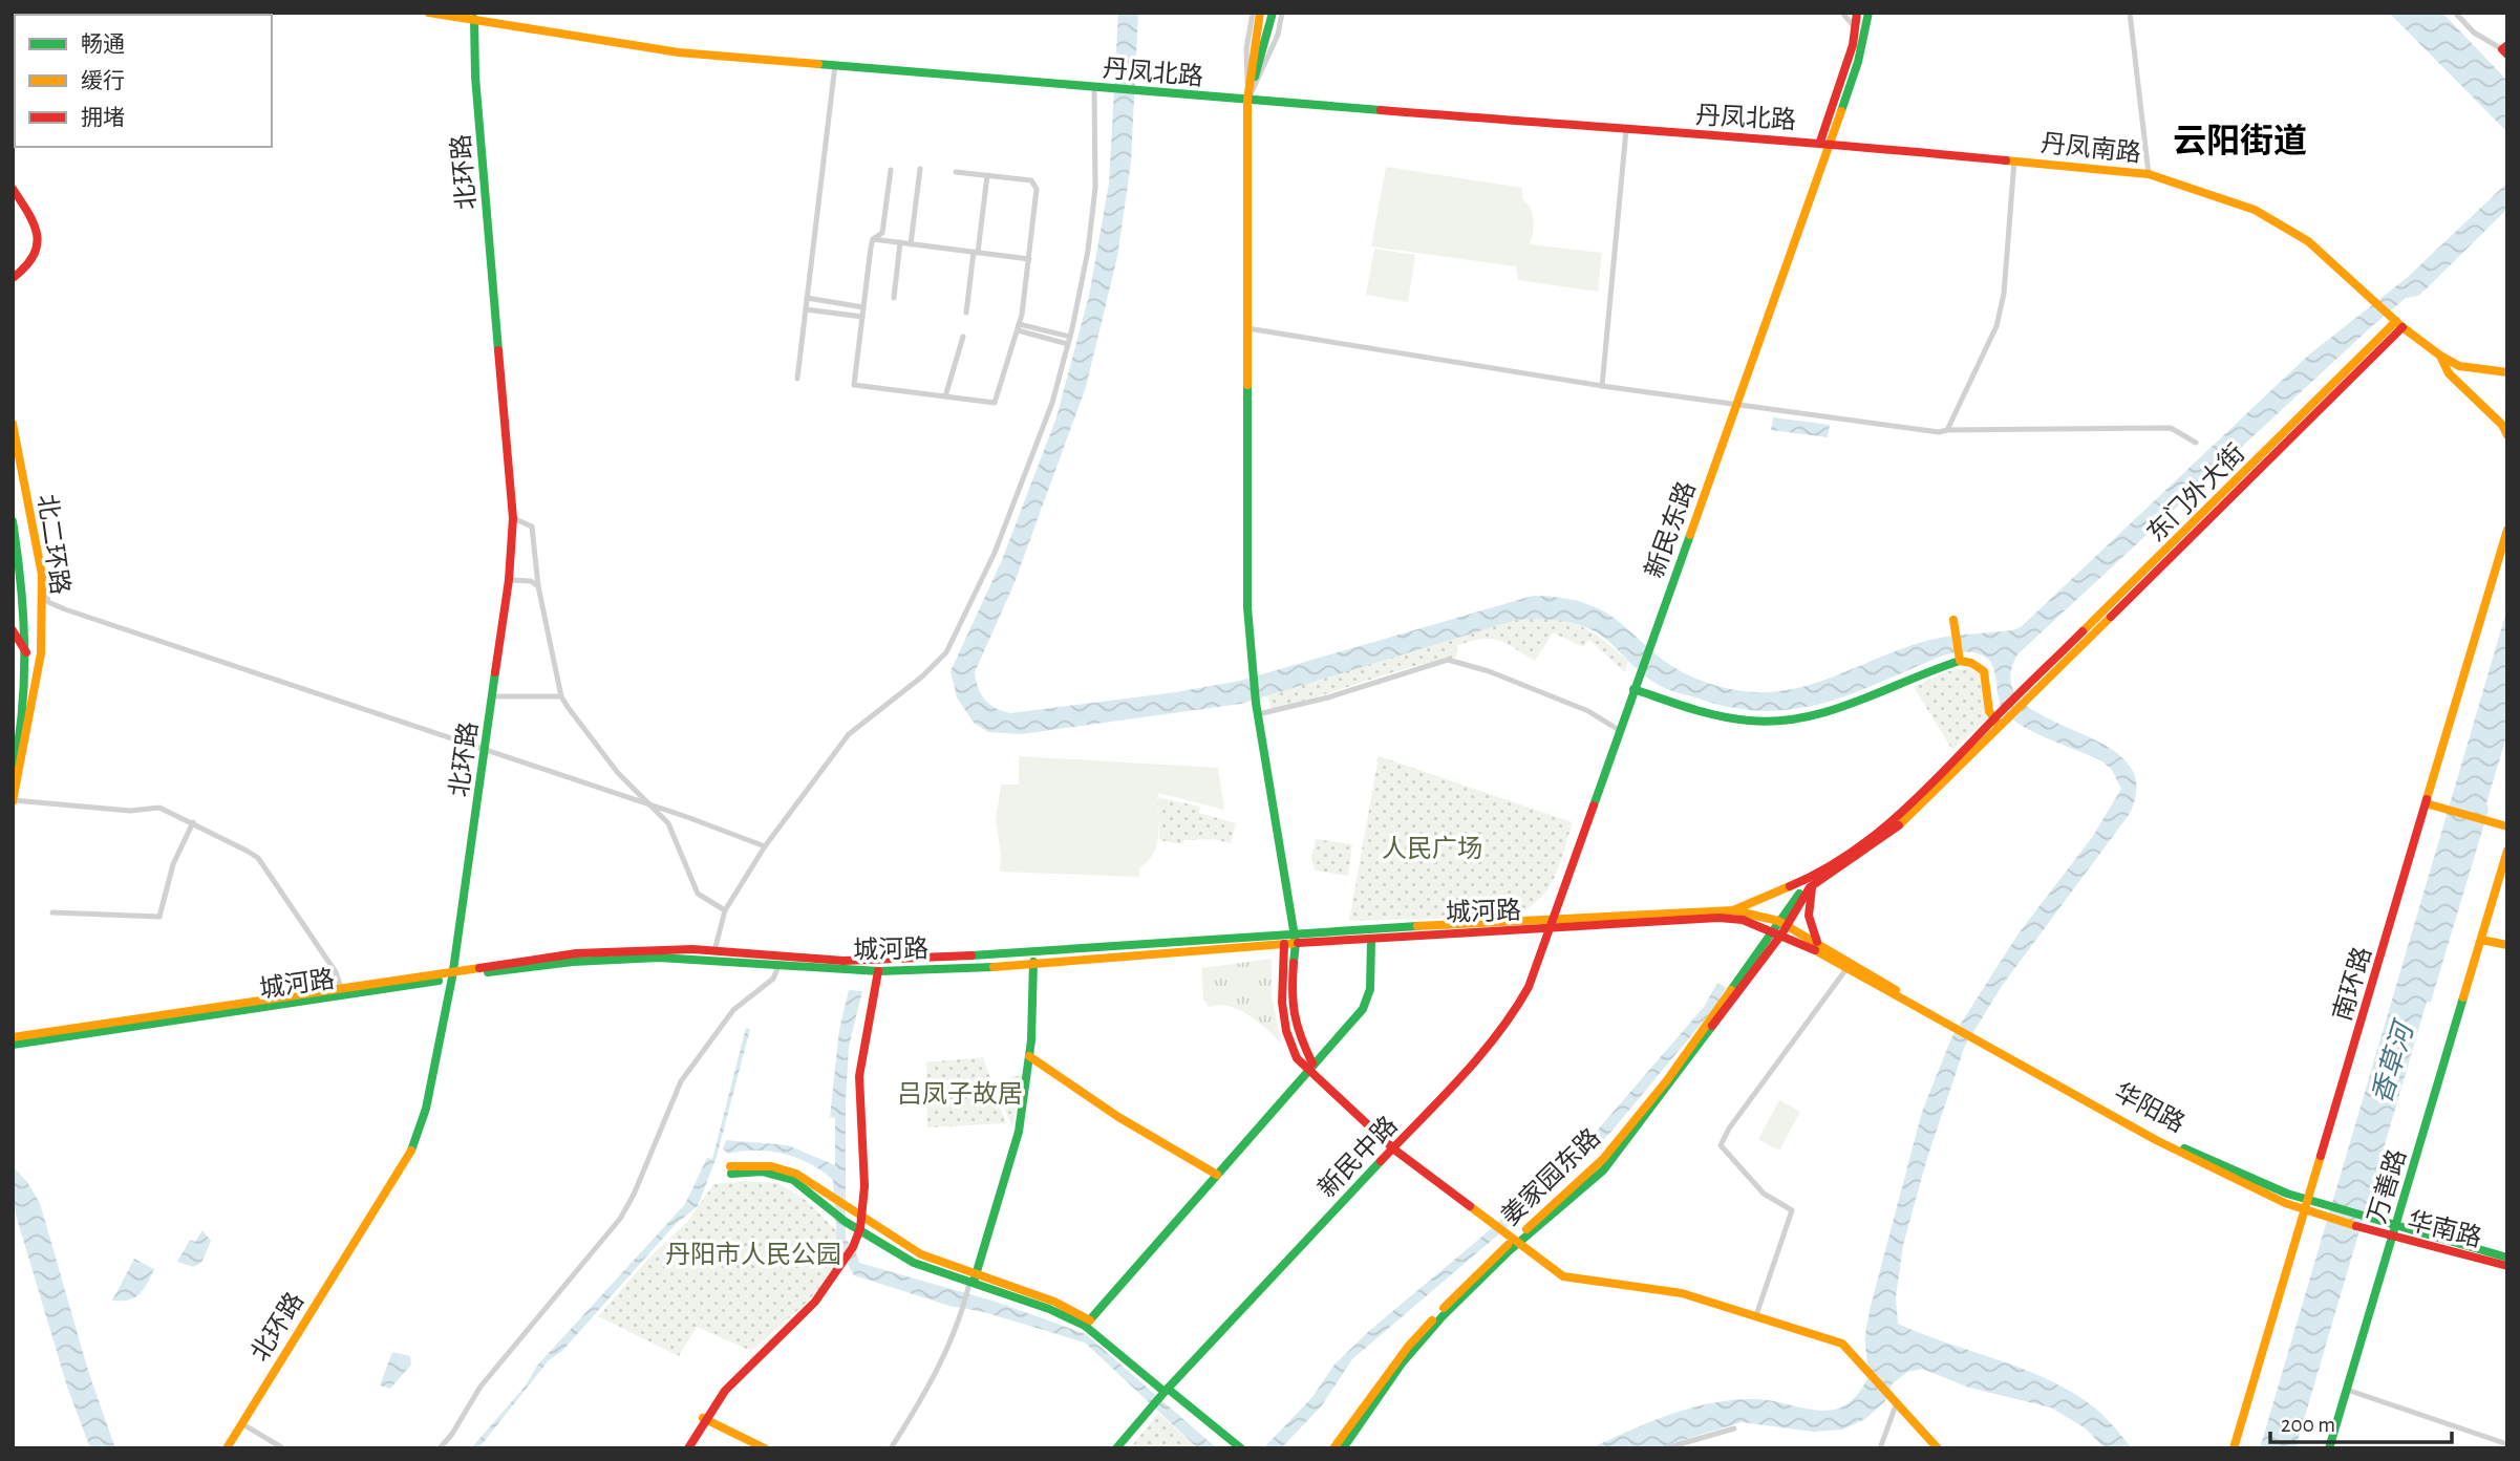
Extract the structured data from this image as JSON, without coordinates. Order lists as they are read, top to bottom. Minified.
{"streets":{"main road":["丹凤北路","丹凤南路","北环路","东门外大街","新民东路","北二环路","城河路","南环路","华阳路","新民中路","姜家园东路","万善路","华南路"]},"crossings":[["丹凤北路","丹凤南路"],["丹凤北路","北环路"],["丹凤北路","新民东路"],["丹凤南路","东门外大街"],["丹凤南路","新民东路"],["北环路","城河路"],["新民东路","城河路"],["新民东路","新民中路"],["城河路","新民中路"],["城河路","姜家园东路"],["南环路","华阳路"],["南环路","华南路"],["华阳路","华南路"],["万善路","华南路"]],"districts":["云阳街道"],"water":["香草河"],"parks":["人民广场","吕凤子故居","丹阳市人民公园"],"legend":["畅通","缓行","拥堵"],"scale_bar":"200 m"}
